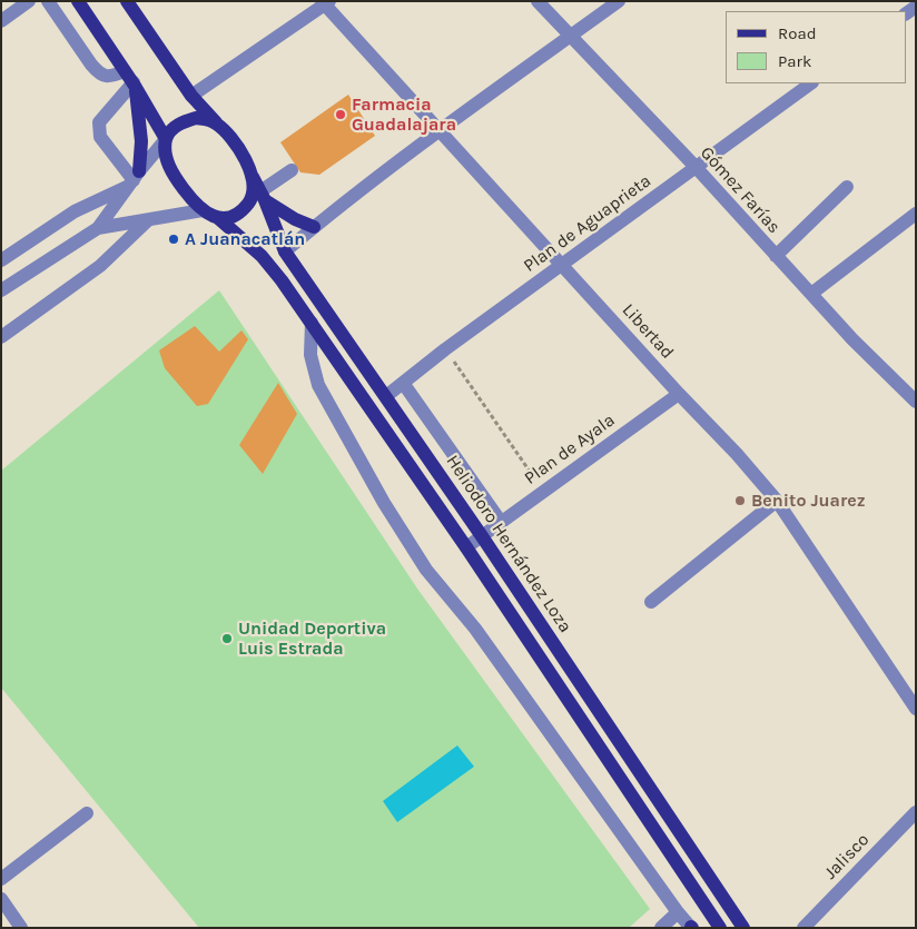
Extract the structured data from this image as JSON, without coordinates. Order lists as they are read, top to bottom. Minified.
{"streets":{"main road":["Heliodoro Hernández Loza"],"street":["Gómez Farías","Plan de Aguaprieta","Libertad","Plan de Ayala","Jalisco"]},"crossings":[["Gómez Farías","Plan de Aguaprieta"],["Plan de Aguaprieta","Libertad"],["Plan de Aguaprieta","Heliodoro Hernández Loza"],["Libertad","Plan de Ayala"],["Plan de Ayala","Heliodoro Hernández Loza"]],"places":["Farmacia Guadalajara","A Juanacatlán","Benito Juarez","Unidad Deportiva Luis Estrada"],"legend":["Road","Park"]}
